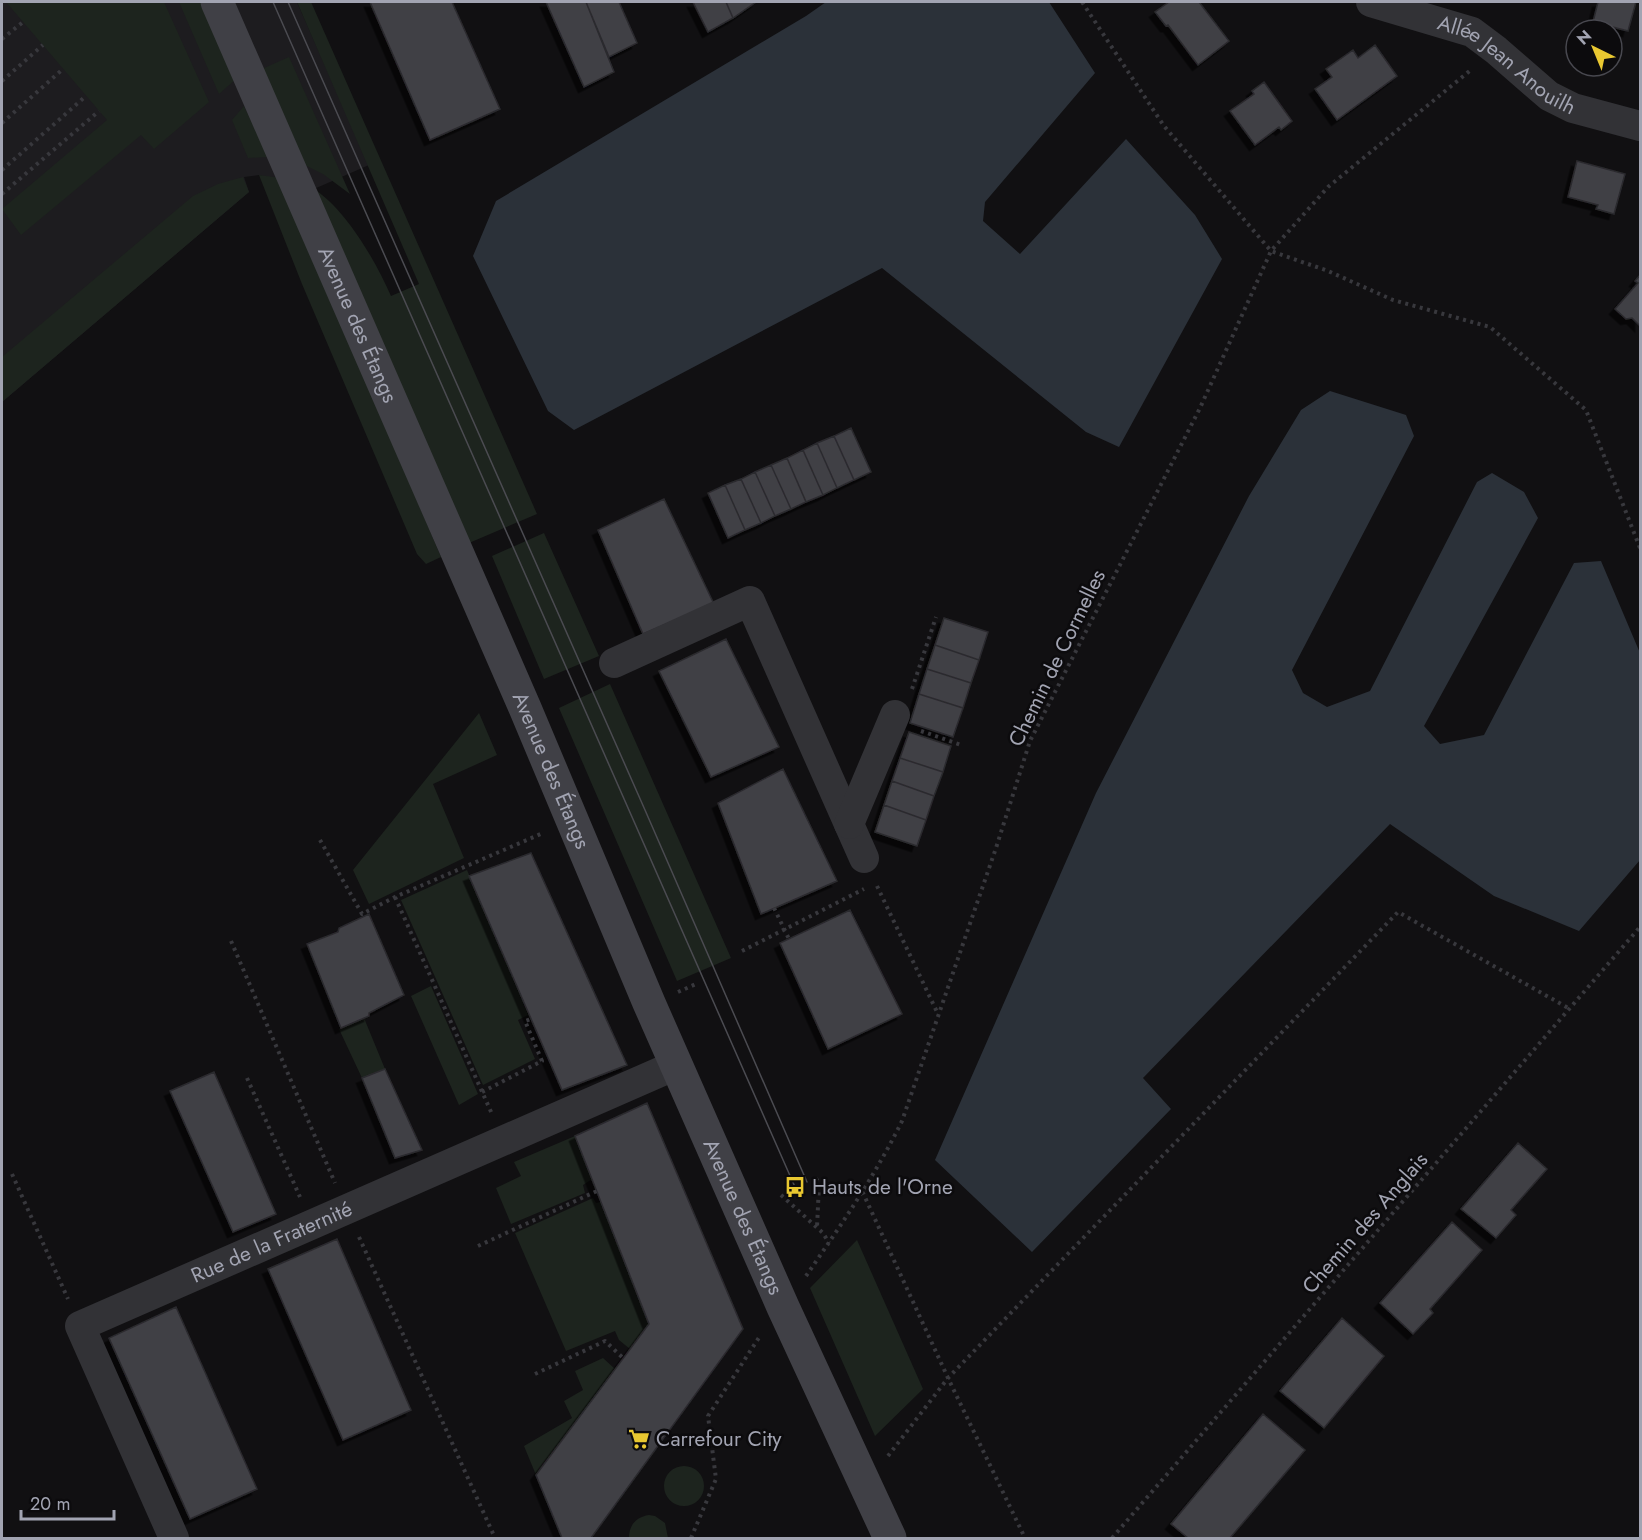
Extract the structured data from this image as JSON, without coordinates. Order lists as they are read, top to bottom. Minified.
{"streets":{"street":["Allée Jean Anouilh","Avenue des Étangs","Rue de la Fraternité"],"path":["Chemin de Cormelles","Chemin des Anglais"]},"crossings":[["Allée Jean Anouilh","Chemin de Cormelles"],["Avenue des Étangs","Rue de la Fraternité"]],"places":{"bus stop":["Hauts de l'Orne"],"supermarket":["Carrefour City"]},"scale_bar":"20 m","north":"top left"}
